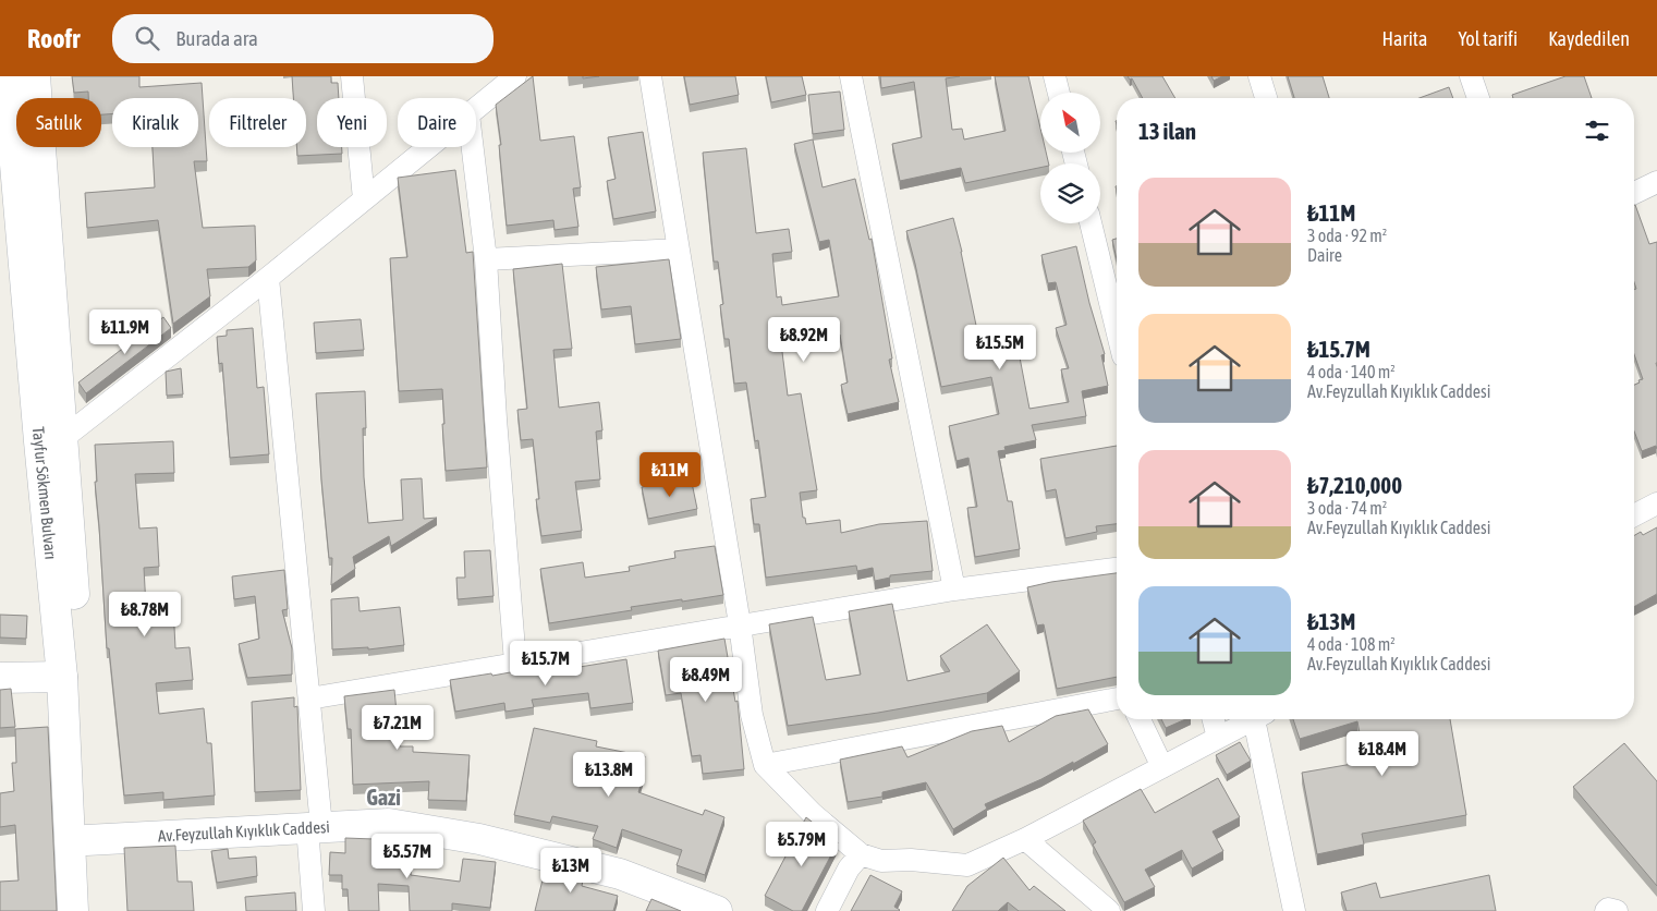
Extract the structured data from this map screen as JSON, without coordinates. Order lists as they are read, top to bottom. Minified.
{"streets":{"main road":["Tayfur Sökmen Bulvarı","Av.Feyzullah Kıyıklık Caddesi"]},"crossings":[["Tayfur Sökmen Bulvarı","Av.Feyzullah Kıyıklık Caddesi"]],"districts":["Gazi"],"north":"top left","page":{"header":"Roofr","search":"Burada ara","nav":["Harita","Yol tarifi","Kaydedilen"],"chip":["Satılık","Kiralık","Filtreler","Yeni","Daire"],"heading":"13 ilan","list":[{"name":"₺11M","note":"3 oda · 92 m² · Daire"},{"name":"₺15.7M","note":"4 oda · 140 m² · Av.Feyzullah Kıyıklık Caddesi"},{"name":"₺7,210,000","note":"3 oda · 74 m² · Av.Feyzullah Kıyıklık Caddesi"},{"name":"₺13M","note":"4 oda · 108 m² · Av.Feyzullah Kıyıklık Caddesi"}],"price":["₺11.9M","₺8.92M","₺15.5M","₺11M","₺8.78M","₺15.7M","₺8.49M","₺7.21M","₺18.4M","₺13.8M","₺5.79M","₺5.57M","₺13M"]}}
